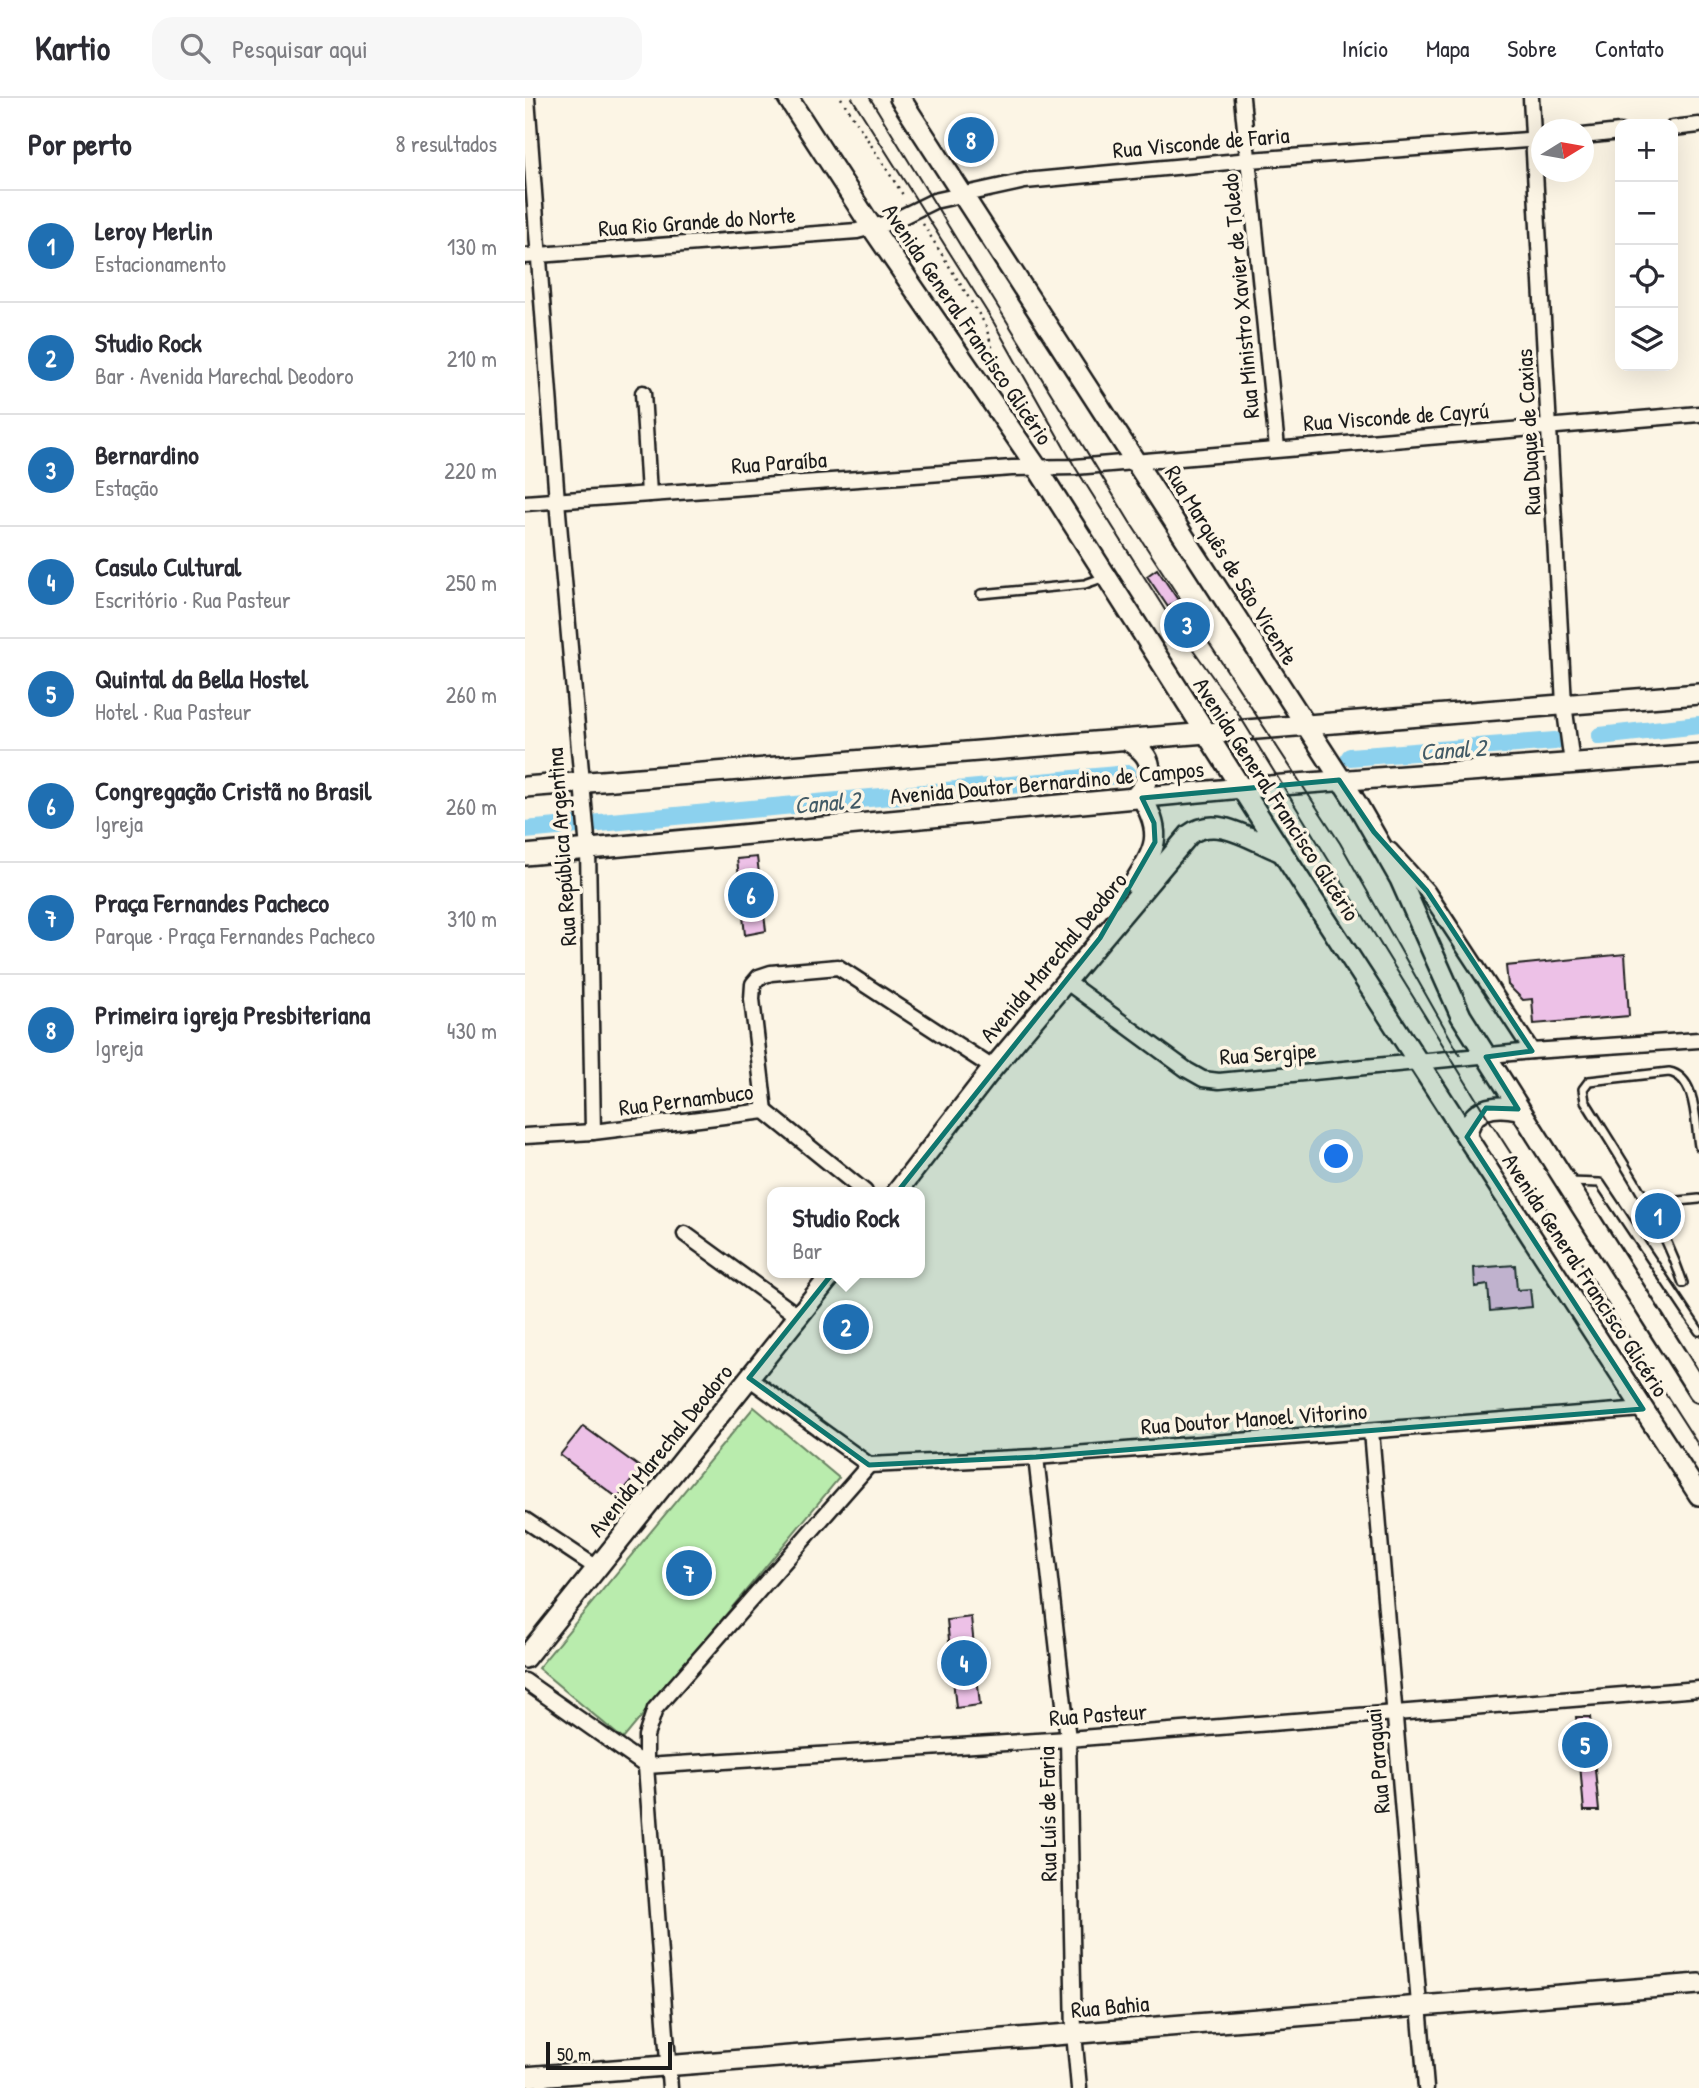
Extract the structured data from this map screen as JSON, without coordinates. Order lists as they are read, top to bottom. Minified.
{"streets":{"main road":["Avenida General Francisco Glicério","Rua Marquês de São Vicente","Avenida Doutor Bernardino de Campos","Avenida Marechal Deodoro","Rua Bahia"],"street":["Rua Visconde de Faria","Rua Rio Grande do Norte","Rua Ministro Xavier de Toledo","Rua Visconde de Cayrú","Rua Duque de Caxias","Rua Paraíba","Rua República Argentina","Rua Sergipe","Rua Pernambuco","Rua Doutor Manoel Vitorino","Rua Pasteur","Rua Paraguai","Rua Luís de Faria"]},"crossings":[["Rua Visconde de Faria","Rua Rio Grande do Norte"],["Rua Visconde de Faria","Rua Ministro Xavier de Toledo"],["Rua Visconde de Faria","Avenida General Francisco Glicério"],["Rua Visconde de Faria","Rua Marquês de São Vicente"],["Rua Rio Grande do Norte","Avenida General Francisco Glicério"],["Rua Rio Grande do Norte","Rua República Argentina"],["Rua Ministro Xavier de Toledo","Rua Visconde de Cayrú"],["Avenida General Francisco Glicério","Rua Visconde de Cayrú"],["Avenida General Francisco Glicério","Rua Paraíba"],["Avenida General Francisco Glicério","Rua Marquês de São Vicente"],["Avenida General Francisco Glicério","Avenida Doutor Bernardino de Campos"],["Avenida General Francisco Glicério","Avenida Marechal Deodoro"],["Avenida General Francisco Glicério","Rua Sergipe"],["Avenida General Francisco Glicério","Rua Doutor Manoel Vitorino"],["Rua Visconde de Cayrú","Rua Duque de Caxias"],["Rua Visconde de Cayrú","Rua Paraíba"],["Rua Visconde de Cayrú","Rua Marquês de São Vicente"],["Rua Duque de Caxias","Avenida Doutor Bernardino de Campos"],["Rua Paraíba","Rua República Argentina"],["Rua Marquês de São Vicente","Avenida Doutor Bernardino de Campos"],["Rua Marquês de São Vicente","Rua Sergipe"],["Avenida Doutor Bernardino de Campos","Rua República Argentina"],["Rua República Argentina","Rua Pernambuco"],["Avenida Marechal Deodoro","Rua Sergipe"],["Rua Doutor Manoel Vitorino","Rua Paraguai"],["Rua Doutor Manoel Vitorino","Rua Luís de Faria"],["Rua Pasteur","Rua Paraguai"],["Rua Pasteur","Rua Luís de Faria"],["Rua Paraguai","Rua Bahia"],["Rua Luís de Faria","Rua Bahia"]],"water":["Canal 2"],"scale_bar":"50 m","north":"right","page":{"header":"Kartio","search":"Pesquisar aqui","nav":["Início","Mapa","Sobre","Contato"],"heading":["Por perto","8 resultados"],"pins":["8","3","6","1","2","7","4","5"],"map_buttons":["+","−"],"list":[{"mark":"1","name":"Leroy Merlin","note":"Estacionamento","value":"130 m"},{"mark":"2","name":"Studio Rock","note":"Bar · Avenida Marechal Deodoro","value":"210 m"},{"mark":"3","name":"Bernardino","note":"Estação","value":"220 m"},{"mark":"4","name":"Casulo Cultural","note":"Escritório · Rua Pasteur","value":"250 m"},{"mark":"5","name":"Quintal da Bella Hostel","note":"Hotel · Rua Pasteur","value":"260 m"},{"mark":"6","name":"Congregação Cristã no Brasil","note":"Igreja","value":"260 m"},{"mark":"7","name":"Praça Fernandes Pacheco","note":"Parque · Praça Fernandes Pacheco","value":"310 m"},{"mark":"8","name":"Primeira igreja Presbiteriana","note":"Igreja","value":"430 m"}],"popup":["Studio Rock","Bar"],"scale":"50 m"}}
